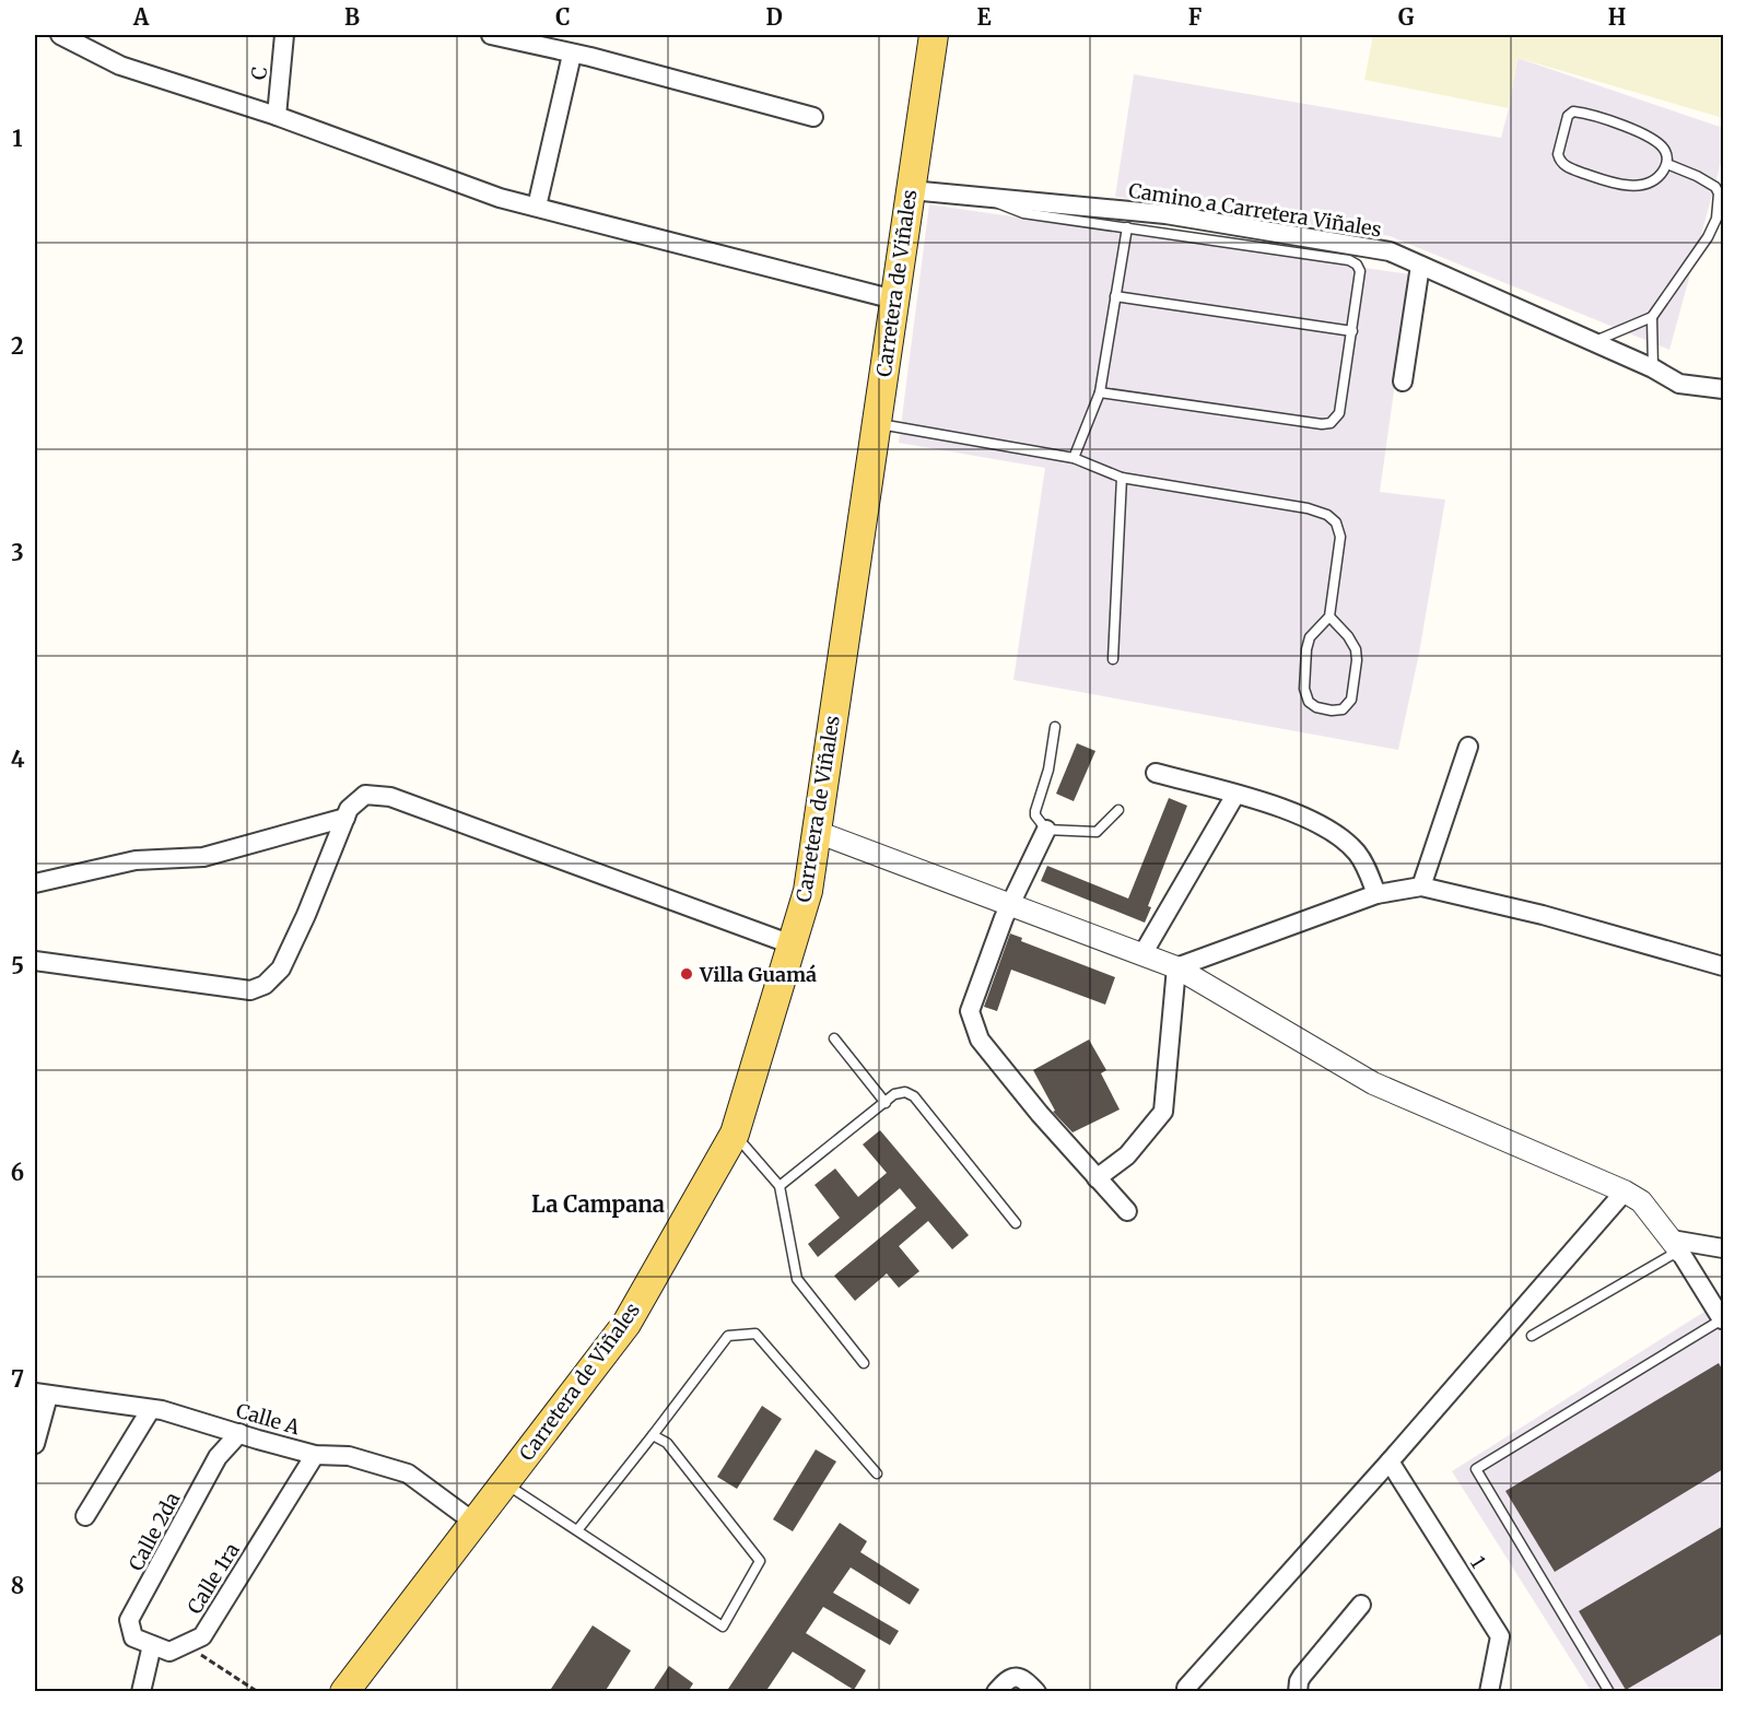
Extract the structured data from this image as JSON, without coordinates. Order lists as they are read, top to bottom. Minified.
{"streets":{"main road":["Carretera de Viñales"],"street":["C","Camino a Carretera Viñales","Calle A","Calle 2da","1","Calle 1ra"]},"crossings":[["Camino a Carretera Viñales","Carretera de Viñales"],["Carretera de Viñales","Calle A"],["Calle A","Calle 2da"],["Calle A","Calle 1ra"]],"districts":["La Campana"],"places":["Villa Guamá"],"grid":{"columns":["A","B","C","D","E","F","G","H"],"rows":["1","2","3","4","5","6","7","8"]}}
